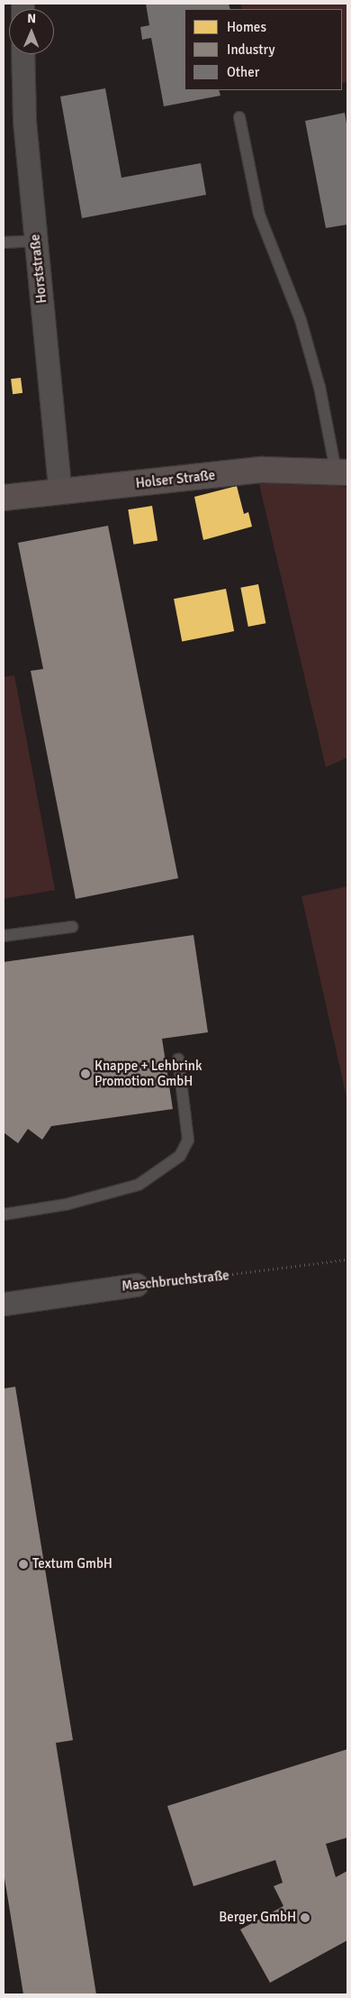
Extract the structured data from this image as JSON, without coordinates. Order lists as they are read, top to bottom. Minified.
{"streets":{"main road":["Holser Straße"],"street":["Horststraße","Maschbruchstraße"]},"crossings":[["Horststraße","Holser Straße"]],"places":["Knappe + Lehbrink Promotion GmbH","Textum GmbH","Berger GmbH"],"legend":["Homes","Industry","Other"],"north":"top"}
